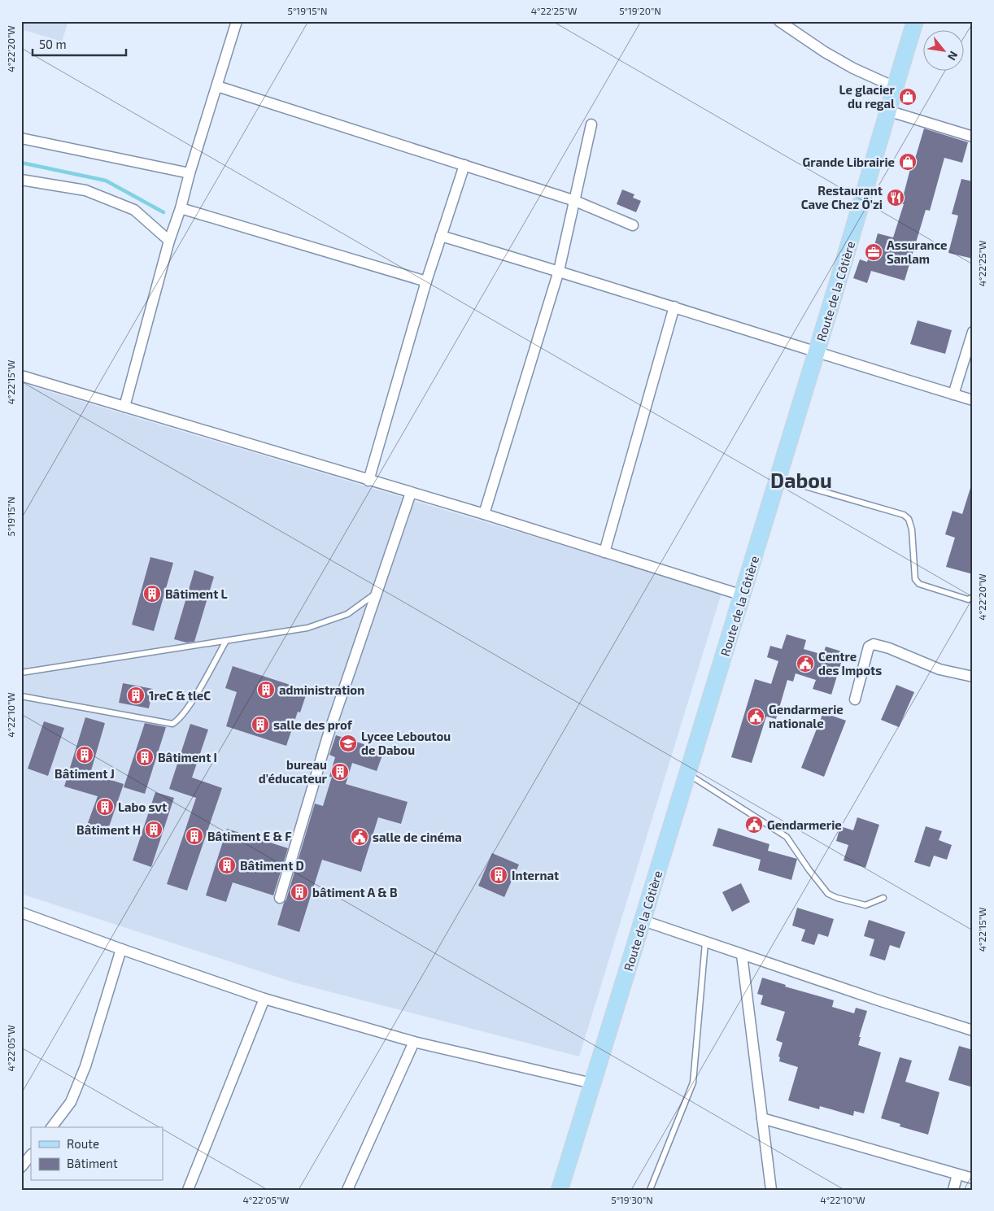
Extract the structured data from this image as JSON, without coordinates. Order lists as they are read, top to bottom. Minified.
{"streets":{"main road":["Route de la Côtière"]},"districts":["Dabou"],"places":{"shop":["Le glacier du regal","Grande Librairie"],"restaurant":["Restaurant Cave Chez Ö'zi"],"office":["Assurance Sanlam"],"building":["Bâtiment L","administration","1reC & tleC","salle des prof","Bâtiment J","Bâtiment I","bureau d'éducateur","Labo svt","Bâtiment H","Bâtiment E & F","Bâtiment D","Internat","bâtiment A & B"],"public building":["Centre des Impots","Gendarmerie nationale","Gendarmerie","salle de cinéma"],"school or university":["Lycee Leboutou de Dabou"]},"legend":["Route","Bâtiment"],"scale_bar":"50 m","north":"bottom right","coordinates":["5°19'15\"N","4°22'25\"W","5°19'20\"N","4°22'20\"W","4°22'15\"W","4°22'10\"W","4°22'05\"W","5°19'30\"N"]}
